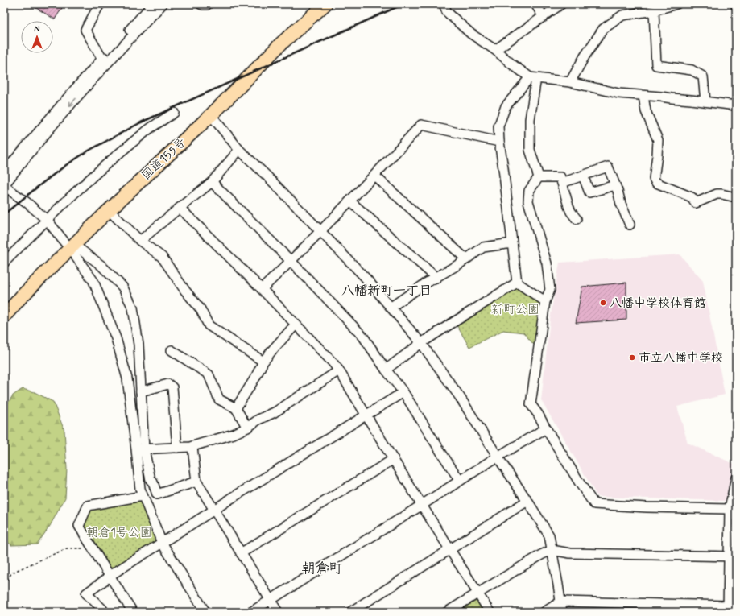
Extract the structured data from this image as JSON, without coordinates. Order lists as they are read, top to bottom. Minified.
{"streets":{"highway":["国道155号"]},"districts":["八幡新町一丁目","朝倉町"],"parks":["新町公園","朝倉1号公園"],"places":["八幡中学校体育館","市立八幡中学校"],"north":"top"}
